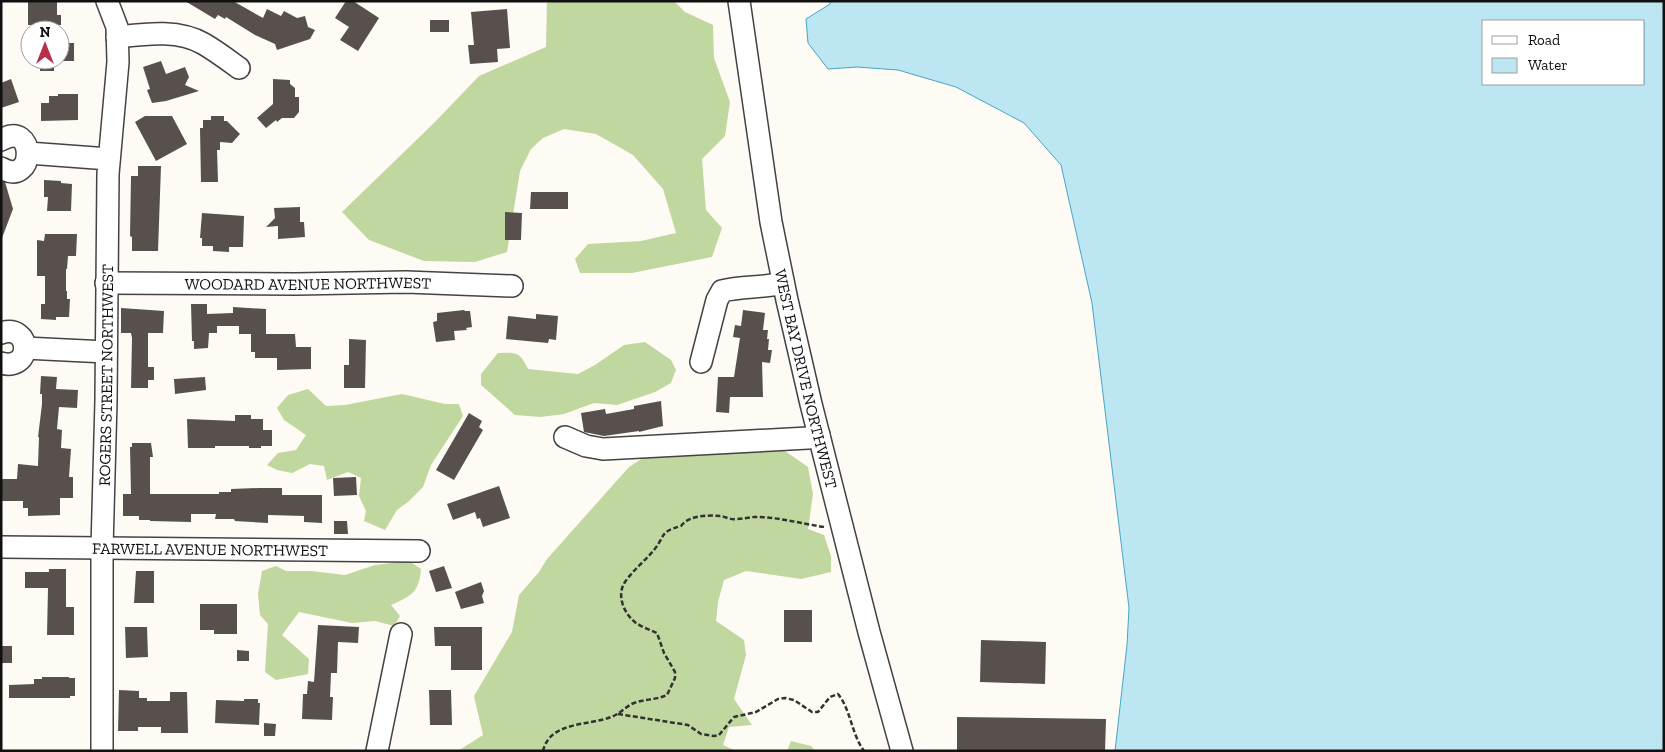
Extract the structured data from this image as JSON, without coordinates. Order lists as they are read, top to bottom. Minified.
{"streets":{"street":["WOODARD AVENUE NORTHWEST","ROGERS STREET NORTHWEST","WEST BAY DRIVE NORTHWEST","FARWELL AVENUE NORTHWEST"]},"crossings":[["WOODARD AVENUE NORTHWEST","ROGERS STREET NORTHWEST"],["ROGERS STREET NORTHWEST","FARWELL AVENUE NORTHWEST"]],"legend":["Road","Water"],"north":"top"}
